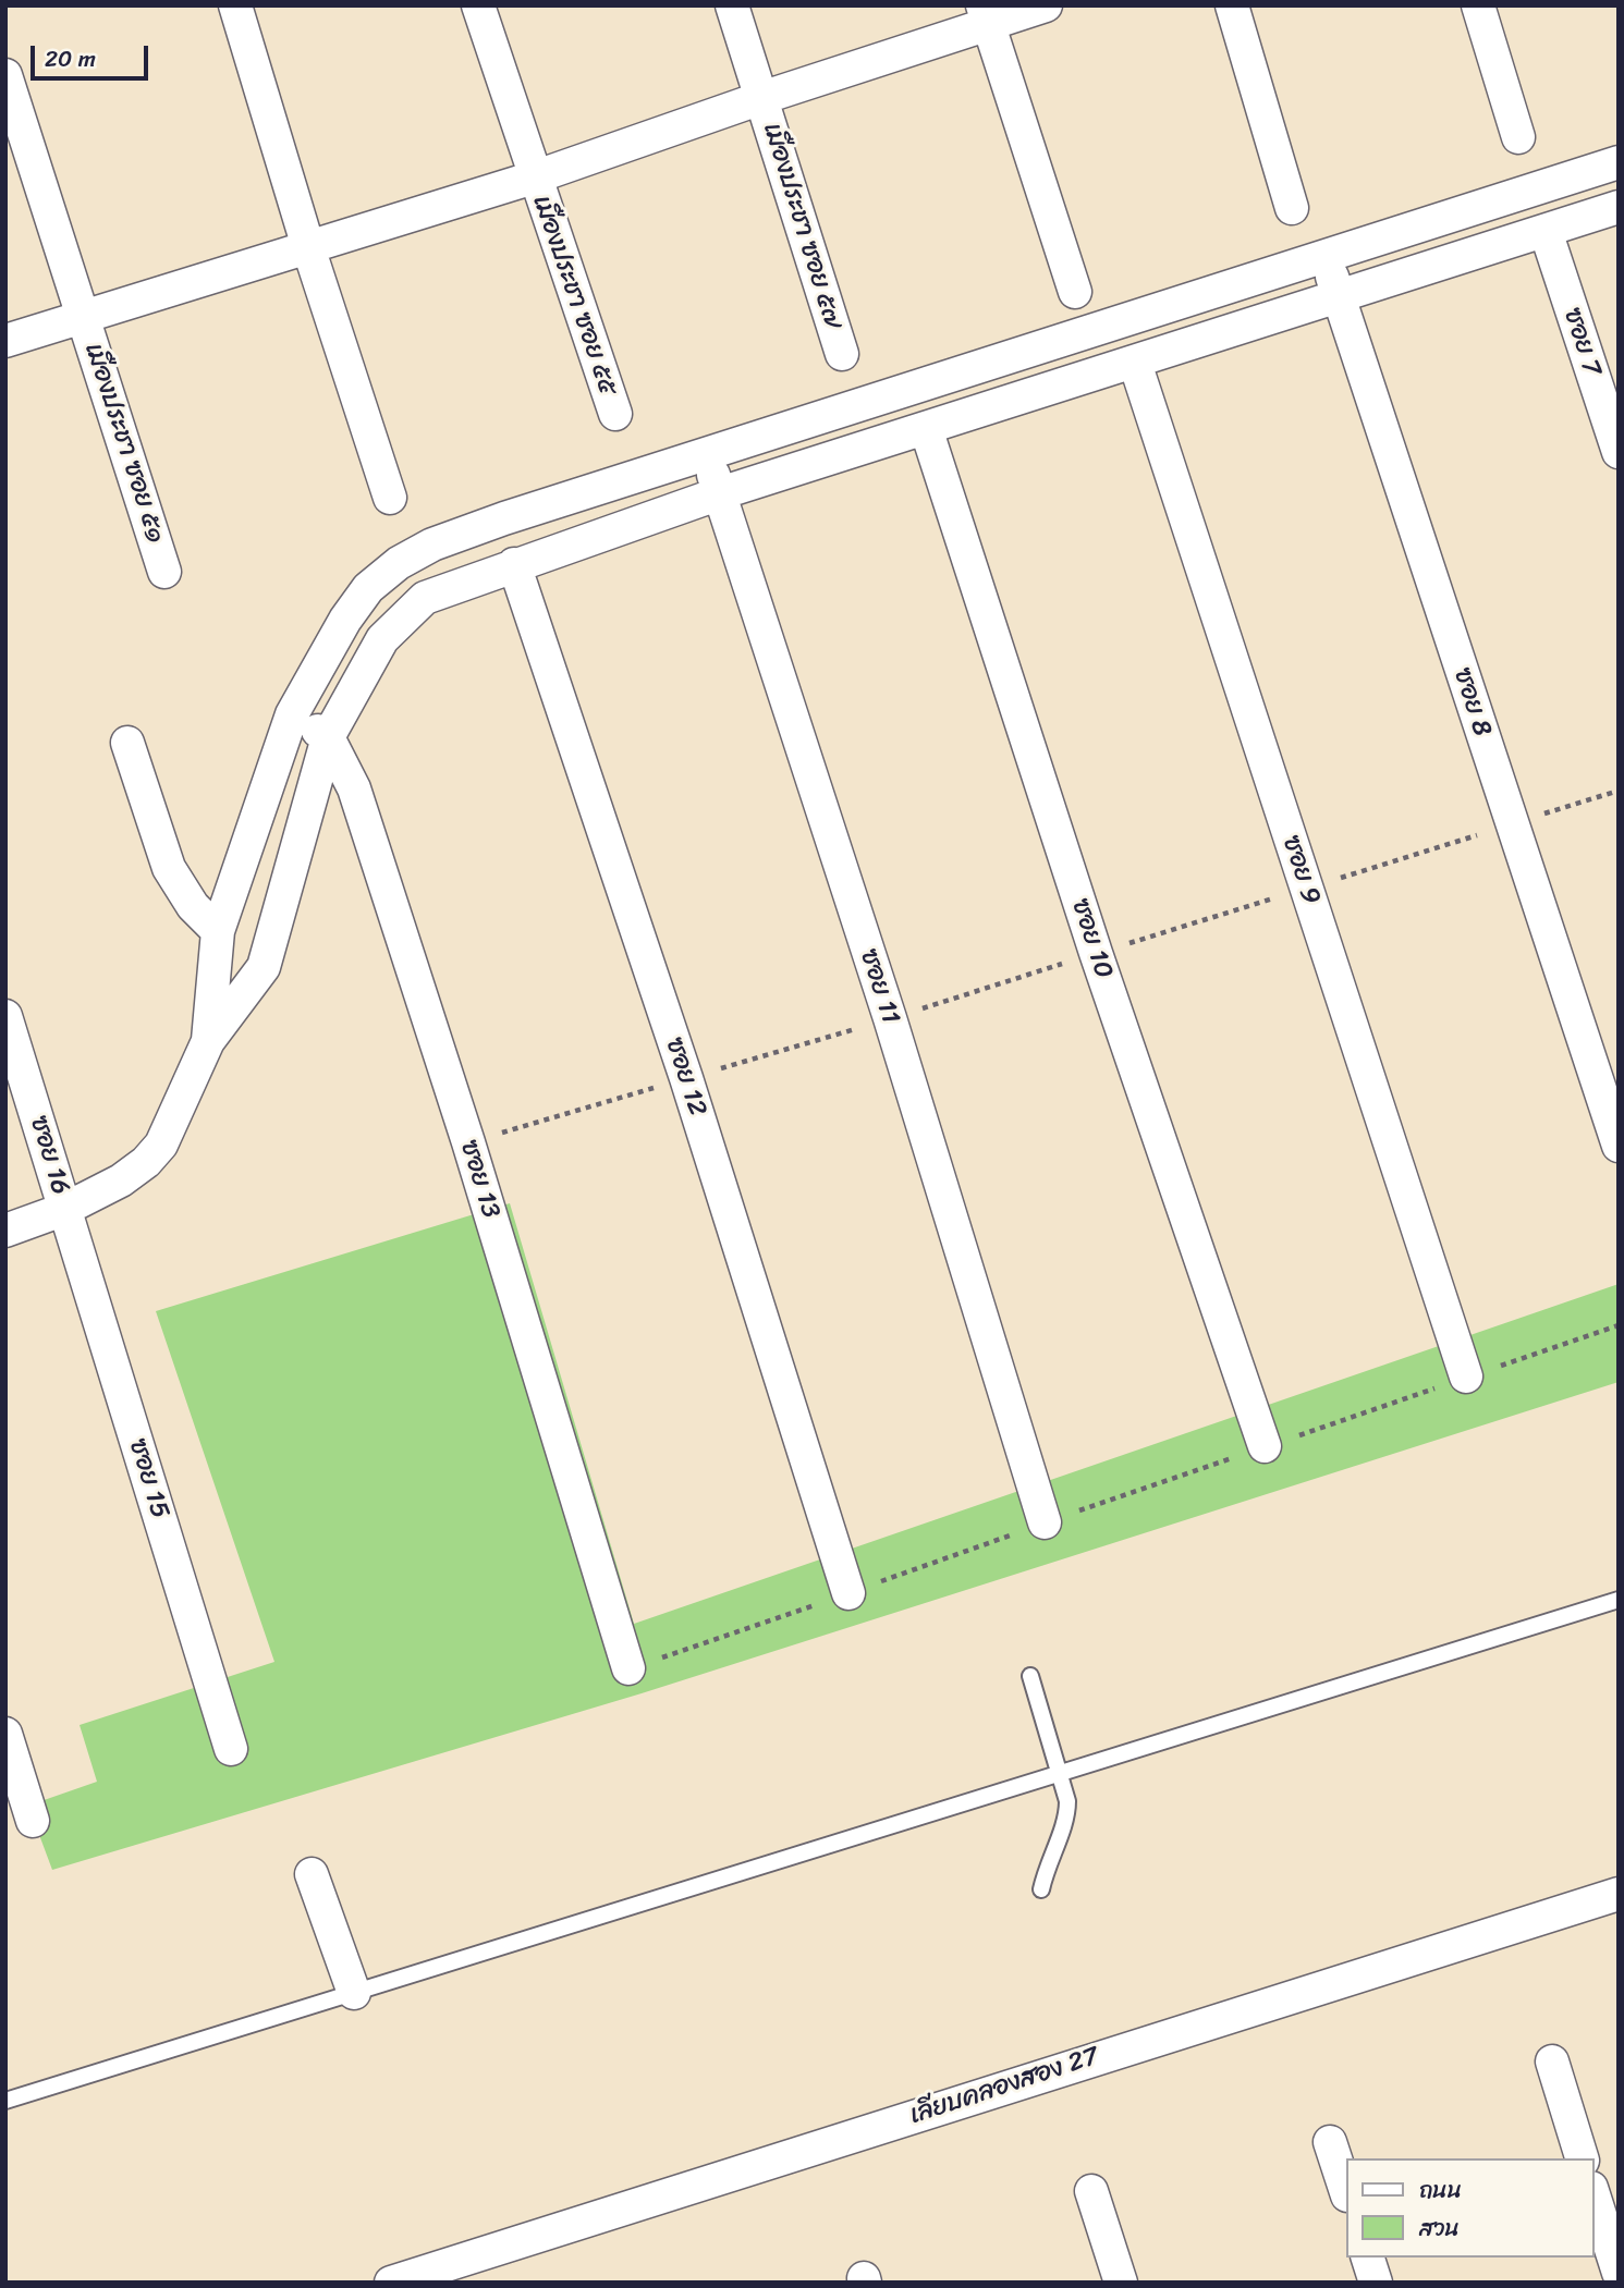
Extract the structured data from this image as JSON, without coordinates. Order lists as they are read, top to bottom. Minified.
{"streets":{"street":["เมืองประชา ซอย ๕๗","เมืองประชา ซอย ๕๕","ซอย 7","เมืองประชา ซอย ๕๑","ซอย 8","ซอย 9","ซอย 10","ซอย 11","ซอย 12","ซอย 16","ซอย 13","ซอย 15","เลียบคลองสอง 27"]},"crossings":[["ซอย 16","ซอย 15"]],"legend":["ถนน","สวน"],"scale_bar":"20 m"}
